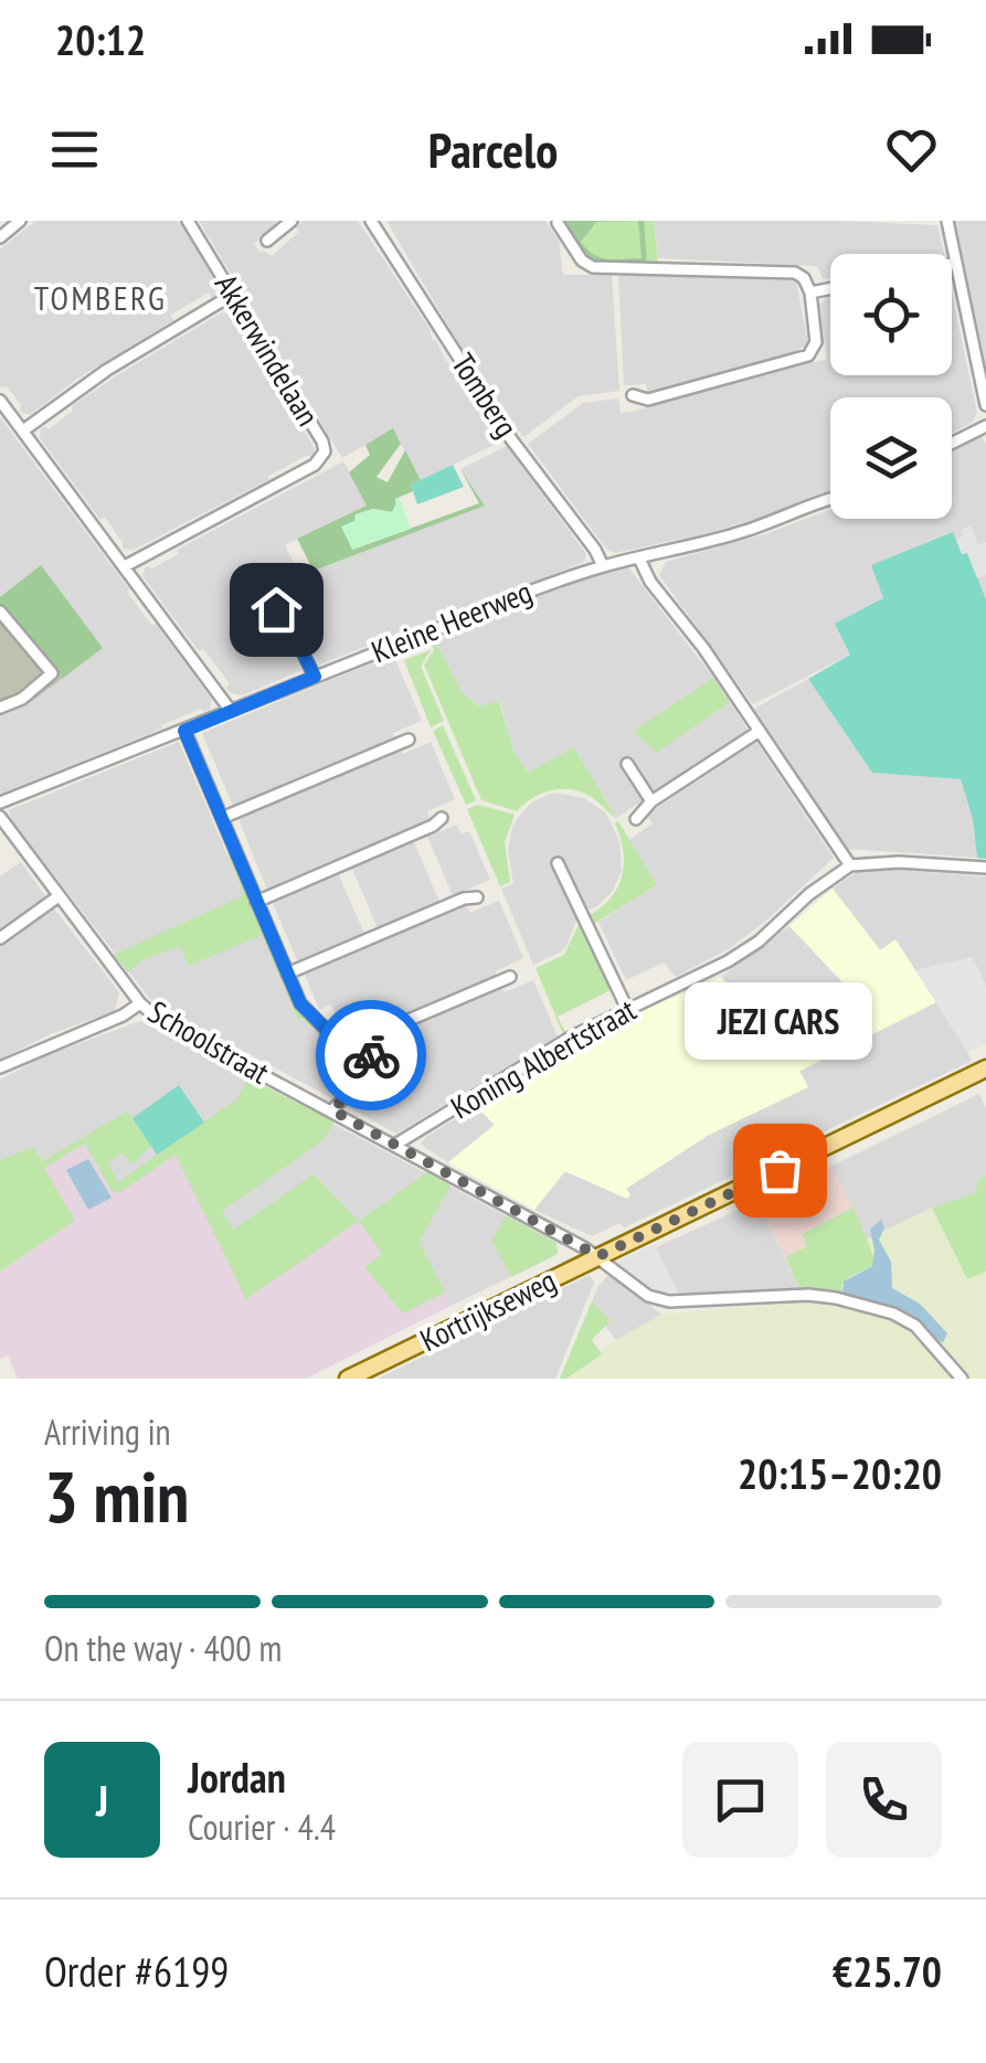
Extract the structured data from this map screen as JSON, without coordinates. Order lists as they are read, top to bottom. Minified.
{"streets":{"main road":["Kortrijkseweg"],"street":["Akkerwindelaan","Tomberg","Kleine Heerweg","Schoolstraat","Koning Albertstraat"]},"crossings":[["Tomberg","Kleine Heerweg"],["Schoolstraat","Koning Albertstraat"],["Schoolstraat","Kortrijkseweg"]],"districts":["TOMBERG"],"places":["JEZI CARS"],"page":{"status":"20:12","header":"Parcelo","bubble":"JEZI CARS","heading":["3 min","Arriving in","20:15–20:20"],"panel":["Jordan","Courier · 4.4","Order #6199","€25.70"],"bar":"On the way · 400 m","round":"J"}}
